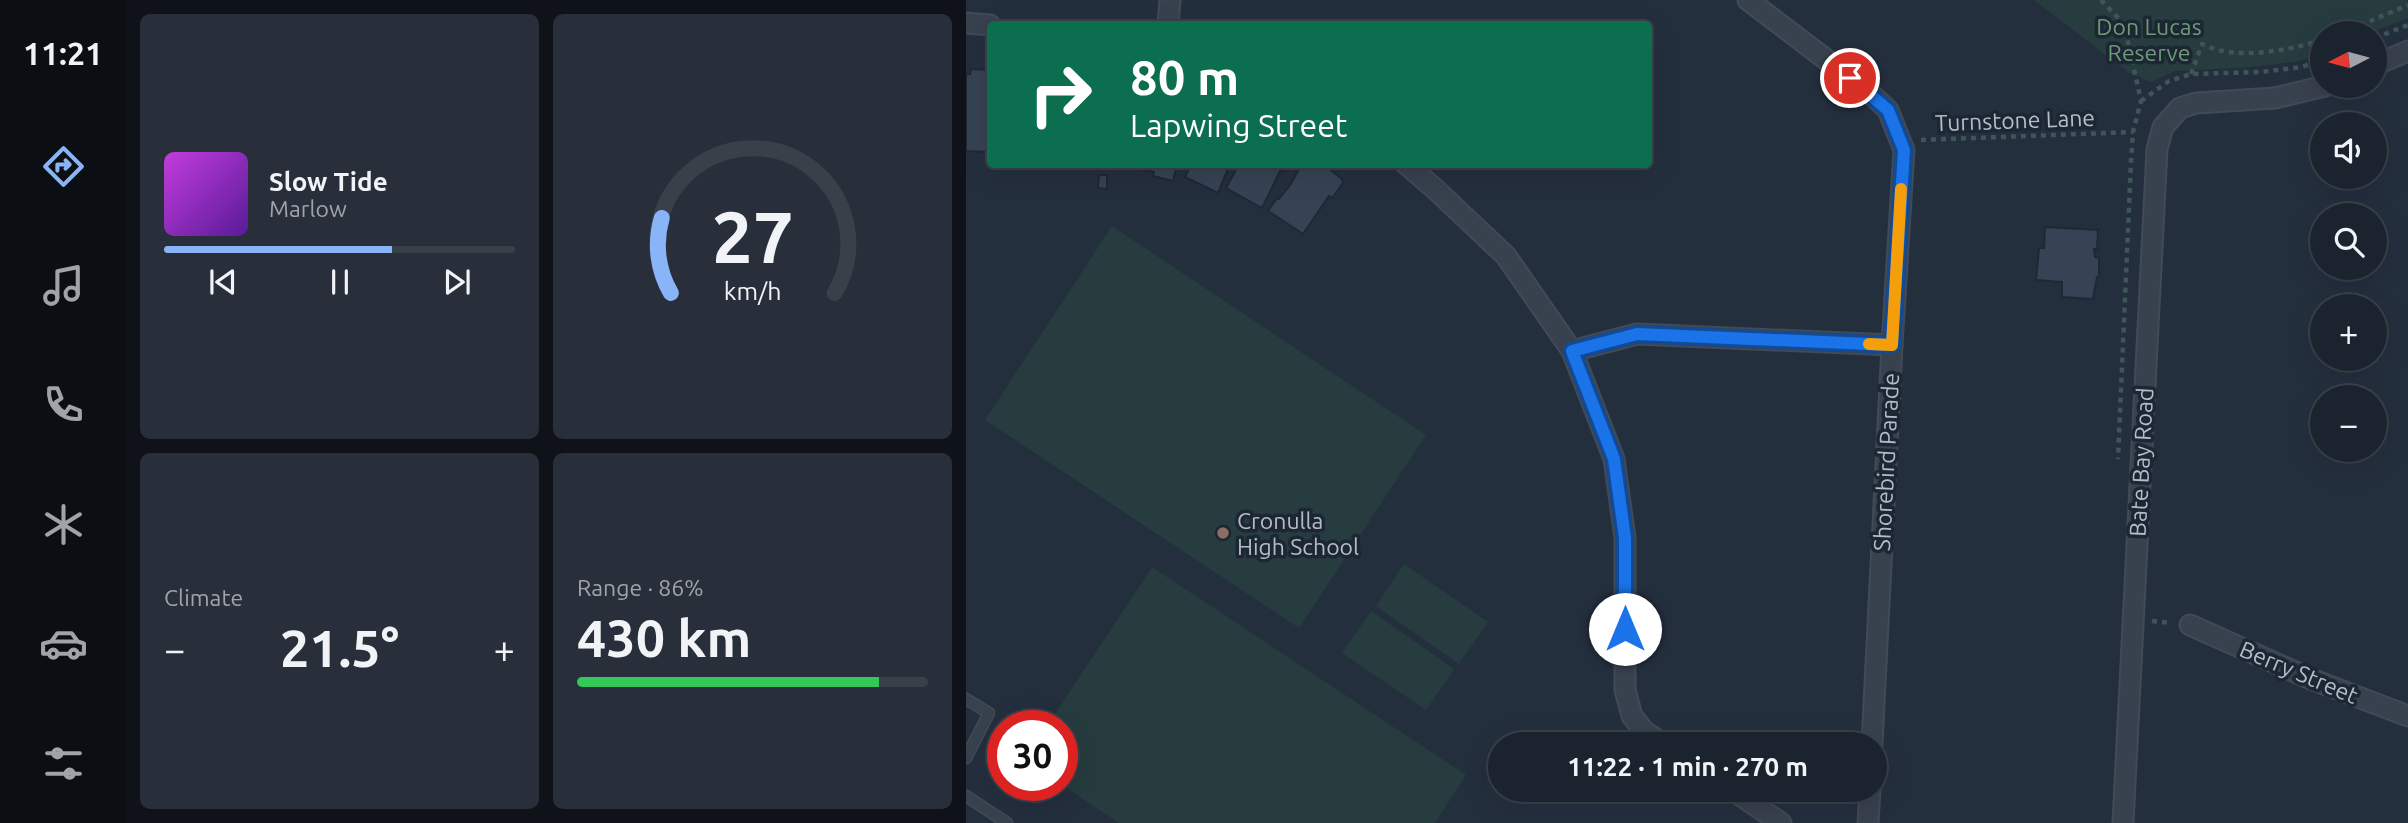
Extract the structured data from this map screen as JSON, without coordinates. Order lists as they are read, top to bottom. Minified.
{"streets":{"street":["Shorebird Parade","Bate Bay Road","Berry Street"],"path":["Turnstone Lane"]},"crossings":[["Turnstone Lane","Shorebird Parade"]],"parks":["Don Lucas Reserve"],"places":["Cronulla High School"],"north":"left","page":{"tabs":"11:21","map_buttons":["+","−"],"turn":["80 m","Lapwing Street"],"song":["Slow Tide","Marlow"],"tile":["Climate",["Range · 86%","430 km"]],"heat":["−","21.5°","+"],"limit":"30","trip":"11:22 · 1 min · 270 m","gauge":["27","km/h"]}}
